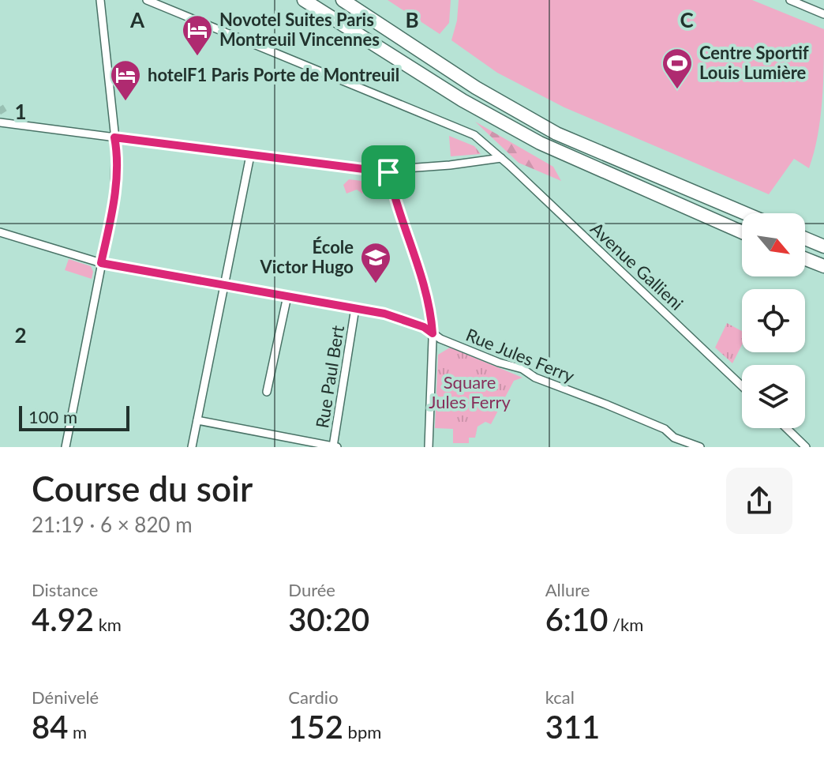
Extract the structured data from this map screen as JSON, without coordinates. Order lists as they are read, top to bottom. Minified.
{"streets":{"street":["Avenue Gallieni","Rue Jules Ferry","Rue Paul Bert"]},"crossings":[["Rue Jules Ferry","Rue Paul Bert"]],"parks":["Square Jules Ferry"],"places":{"hotel":["Novotel Suites Paris Montreuil Vincennes","hotelF1 Paris Porte de Montreuil"],"sports":["Centre Sportif Louis Lumière"],"school or university":["École Victor Hugo"]},"scale_bar":"100 m","north":"bottom right","page":{"scale":"100 m","heading":["Course du soir","21:19 · 6 × 820 m"],"stats":[["Distance","4.92 km"],["Durée","30:20"],["Allure","6:10 /km"],["Dénivelé","84 m"],["Cardio","152 bpm"],["kcal","311"]]},"grid":{"columns":["A","B","C"],"rows":["1","2"]}}
